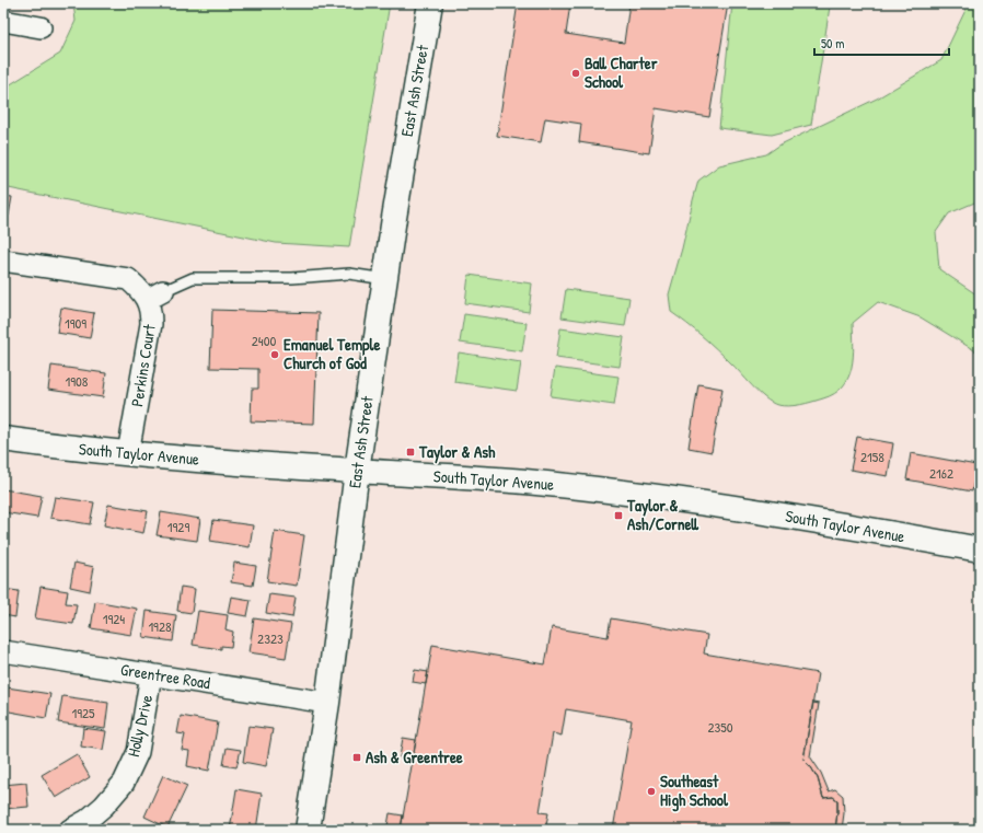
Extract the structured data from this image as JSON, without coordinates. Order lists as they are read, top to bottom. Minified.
{"streets":{"street":["East Ash Street","Perkins Court","South Taylor Avenue","Greentree Road","Holly Drive"]},"crossings":[["East Ash Street","South Taylor Avenue"],["East Ash Street","Greentree Road"],["Perkins Court","South Taylor Avenue"],["Greentree Road","Holly Drive"]],"places":{"other":["Ball Charter School","Emanuel Temple Church of God","Southeast High School"],"transit":["Taylor & Ash","Taylor & Ash/Cornell","Ash & Greentree"]},"house_numbers":["1909","2400","1908","2158","2162","1929","1924","1928","2323","1925","2350"],"scale_bar":"50 m"}
